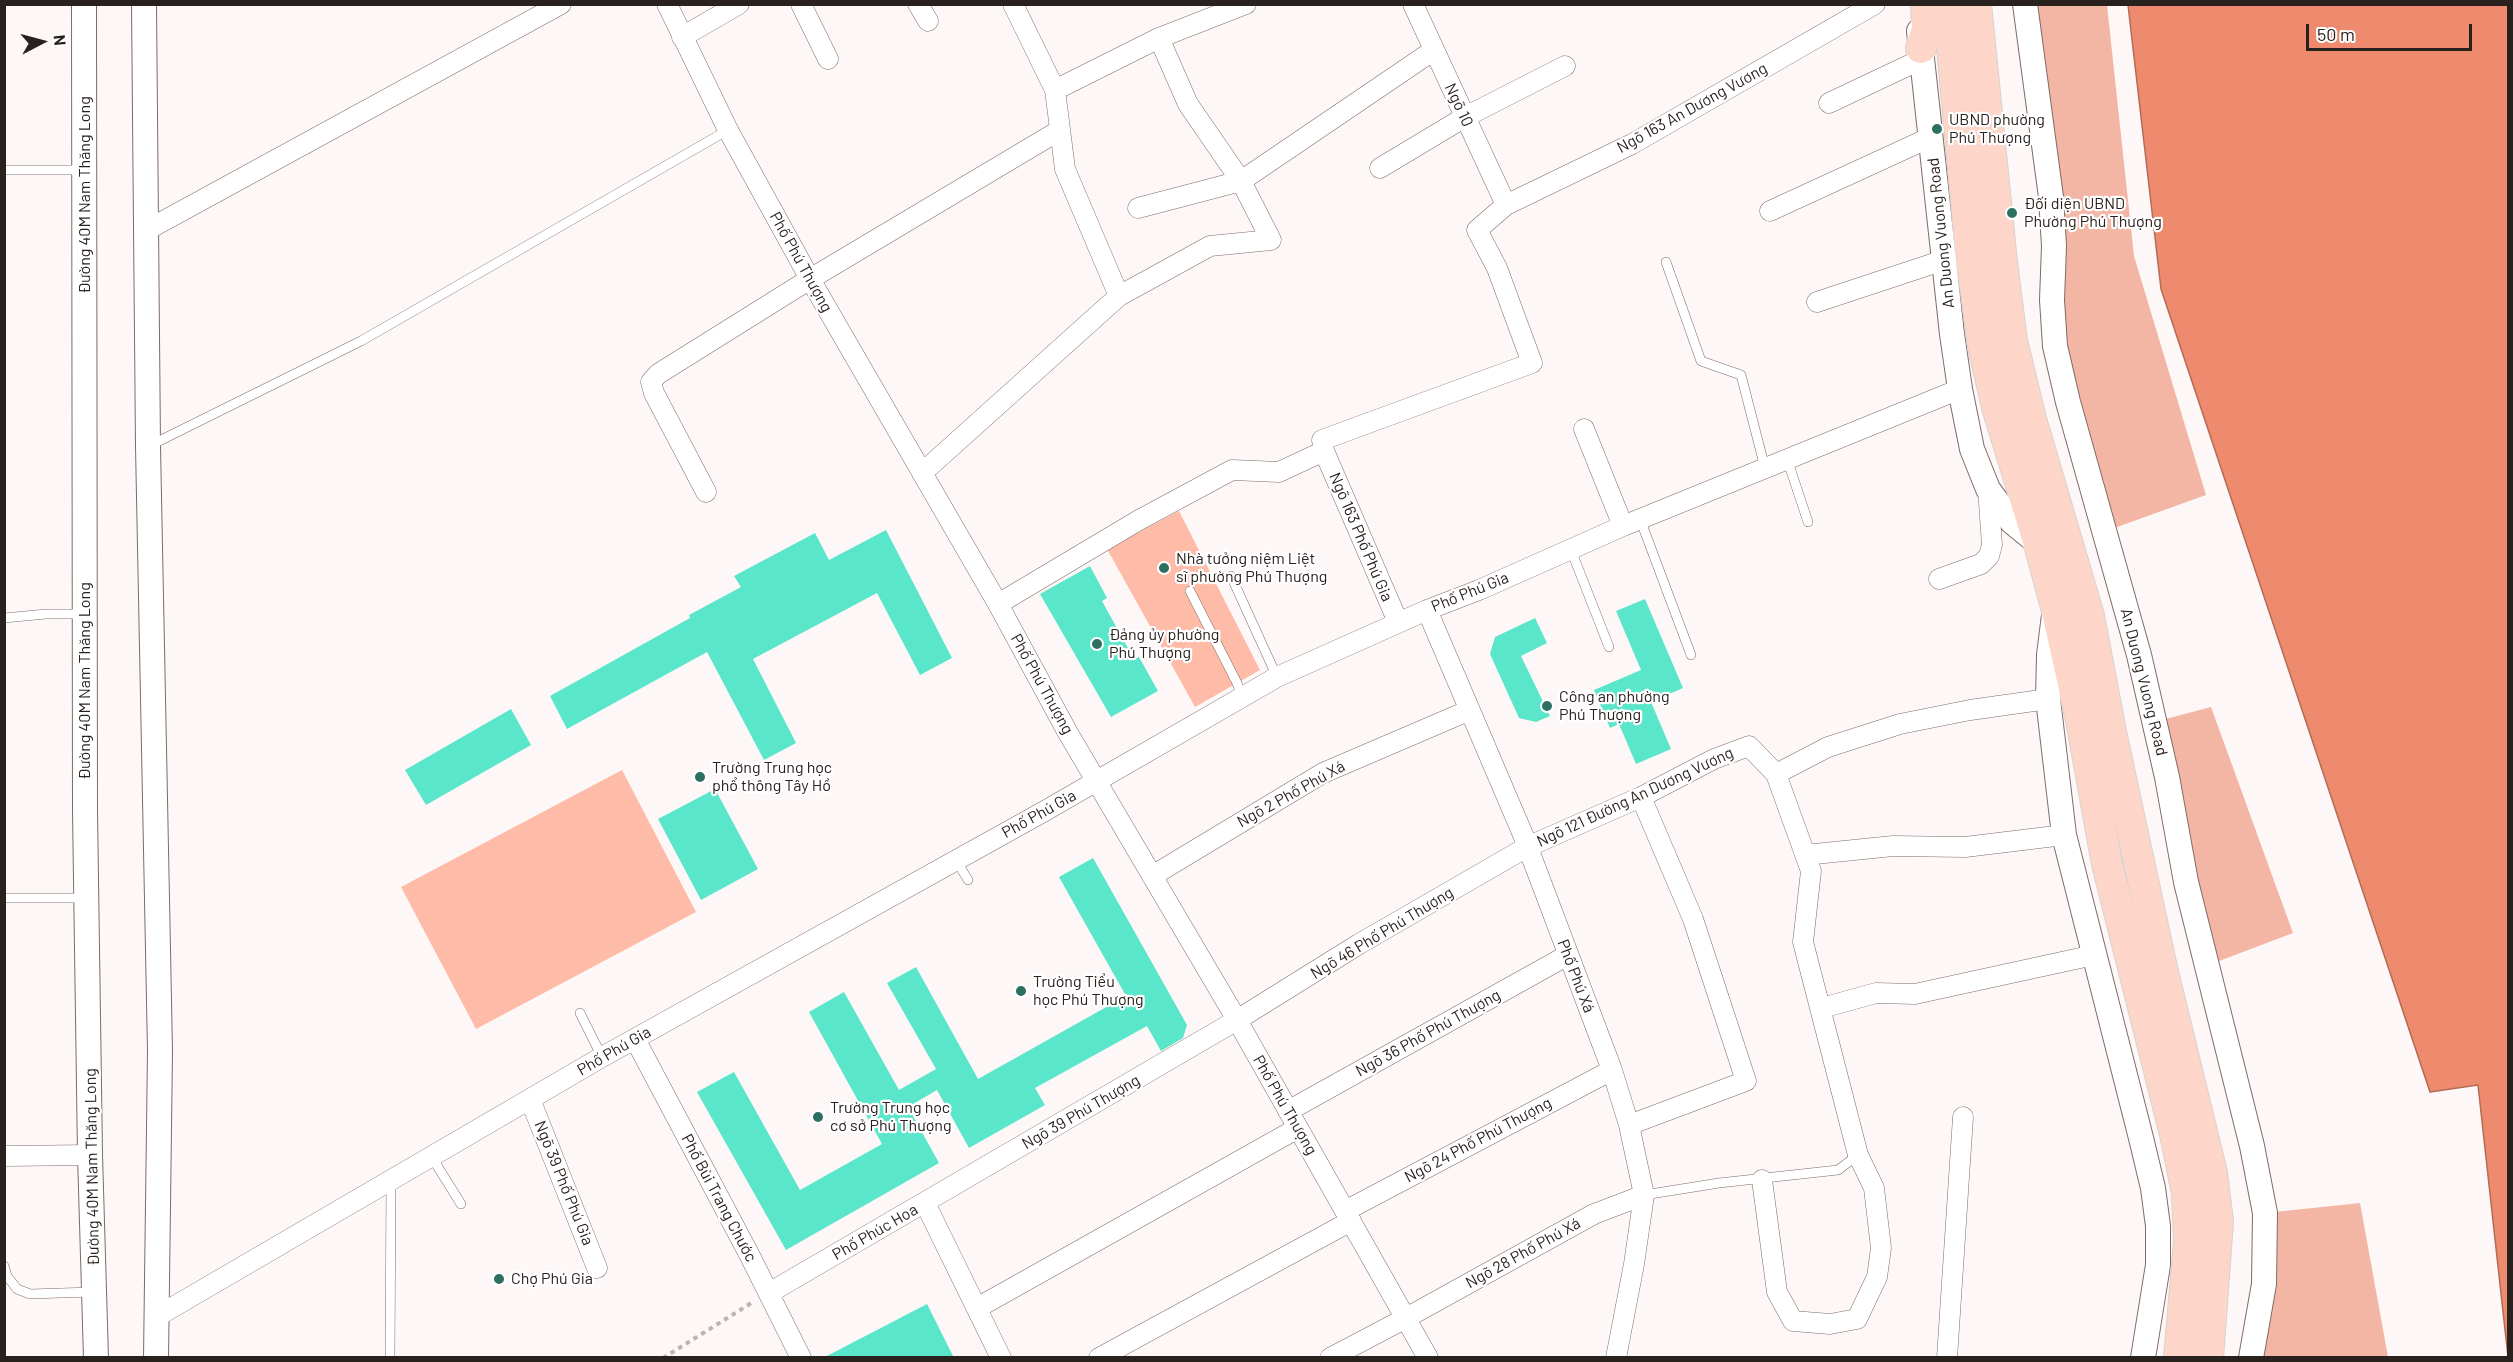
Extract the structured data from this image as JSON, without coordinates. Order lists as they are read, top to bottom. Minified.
{"streets":{"main road":["An Duong Vuong Road"],"street":["Ngõ 10","Ngõ 163 An Dương Vương","Đường 40M Nam Thăng Long","Phố Phú Thượng","Ngõ 163 Phố Phú Gia","Phố Phú Gia","Ngõ 2 Phố Phú Xá","Ngõ 121 Đường An Dương Vương","Ngõ 46 Phố Phú Thượng","Phố Phú Xá","Ngõ 36 Phố Phú Thượng","Ngõ 39 Phú Thượng","Ngõ 24 Phố Phú Thượng","Ngõ 39 Phố Phú Gia","Phố Bùi Trang Chước","Phố Phúc Hoa","Ngõ 28 Phố Phú Xá"]},"crossings":[["Ngõ 10","Ngõ 163 An Dương Vương"],["Ngõ 163 An Dương Vương","Ngõ 163 Phố Phú Gia"],["An Duong Vuong Road","Phố Phú Gia"],["Phố Phú Thượng","Phố Phú Gia"],["Phố Phú Thượng","Ngõ 2 Phố Phú Xá"],["Phố Phú Thượng","Ngõ 46 Phố Phú Thượng"],["Phố Phú Thượng","Ngõ 36 Phố Phú Thượng"],["Phố Phú Thượng","Ngõ 39 Phú Thượng"],["Phố Phú Thượng","Ngõ 24 Phố Phú Thượng"],["Phố Phú Thượng","Ngõ 28 Phố Phú Xá"],["Ngõ 163 Phố Phú Gia","Phố Phú Gia"],["Phố Phú Gia","Phố Phú Xá"],["Phố Phú Gia","Ngõ 39 Phố Phú Gia"],["Phố Phú Gia","Phố Bùi Trang Chước"],["Ngõ 2 Phố Phú Xá","Phố Phú Xá"],["Ngõ 121 Đường An Dương Vương","Ngõ 46 Phố Phú Thượng"],["Ngõ 121 Đường An Dương Vương","Phố Phú Xá"],["Ngõ 46 Phố Phú Thượng","Phố Phú Xá"],["Ngõ 46 Phố Phú Thượng","Ngõ 39 Phú Thượng"],["Phố Phú Xá","Ngõ 36 Phố Phú Thượng"],["Phố Phú Xá","Ngõ 24 Phố Phú Thượng"],["Phố Phú Xá","Ngõ 28 Phố Phú Xá"],["Ngõ 36 Phố Phú Thượng","Phố Phúc Hoa"],["Ngõ 39 Phú Thượng","Phố Phúc Hoa"],["Phố Bùi Trang Chước","Phố Phúc Hoa"]],"places":["UBND phường Phú Thượng","Đối diện UBND Phường Phú Thượng","Nhà tưởng niệm Liệt sĩ phường Phú Thượng","Đảng ủy phường Phú Thượng","Công an phường Phú Thượng","Trường Trung học phổ thông Tây Hồ","Trường Tiểu học Phú Thượng","Trường Trung học cơ sở Phú Thượng","Chợ Phú Gia"],"scale_bar":"50 m","north":"right"}
